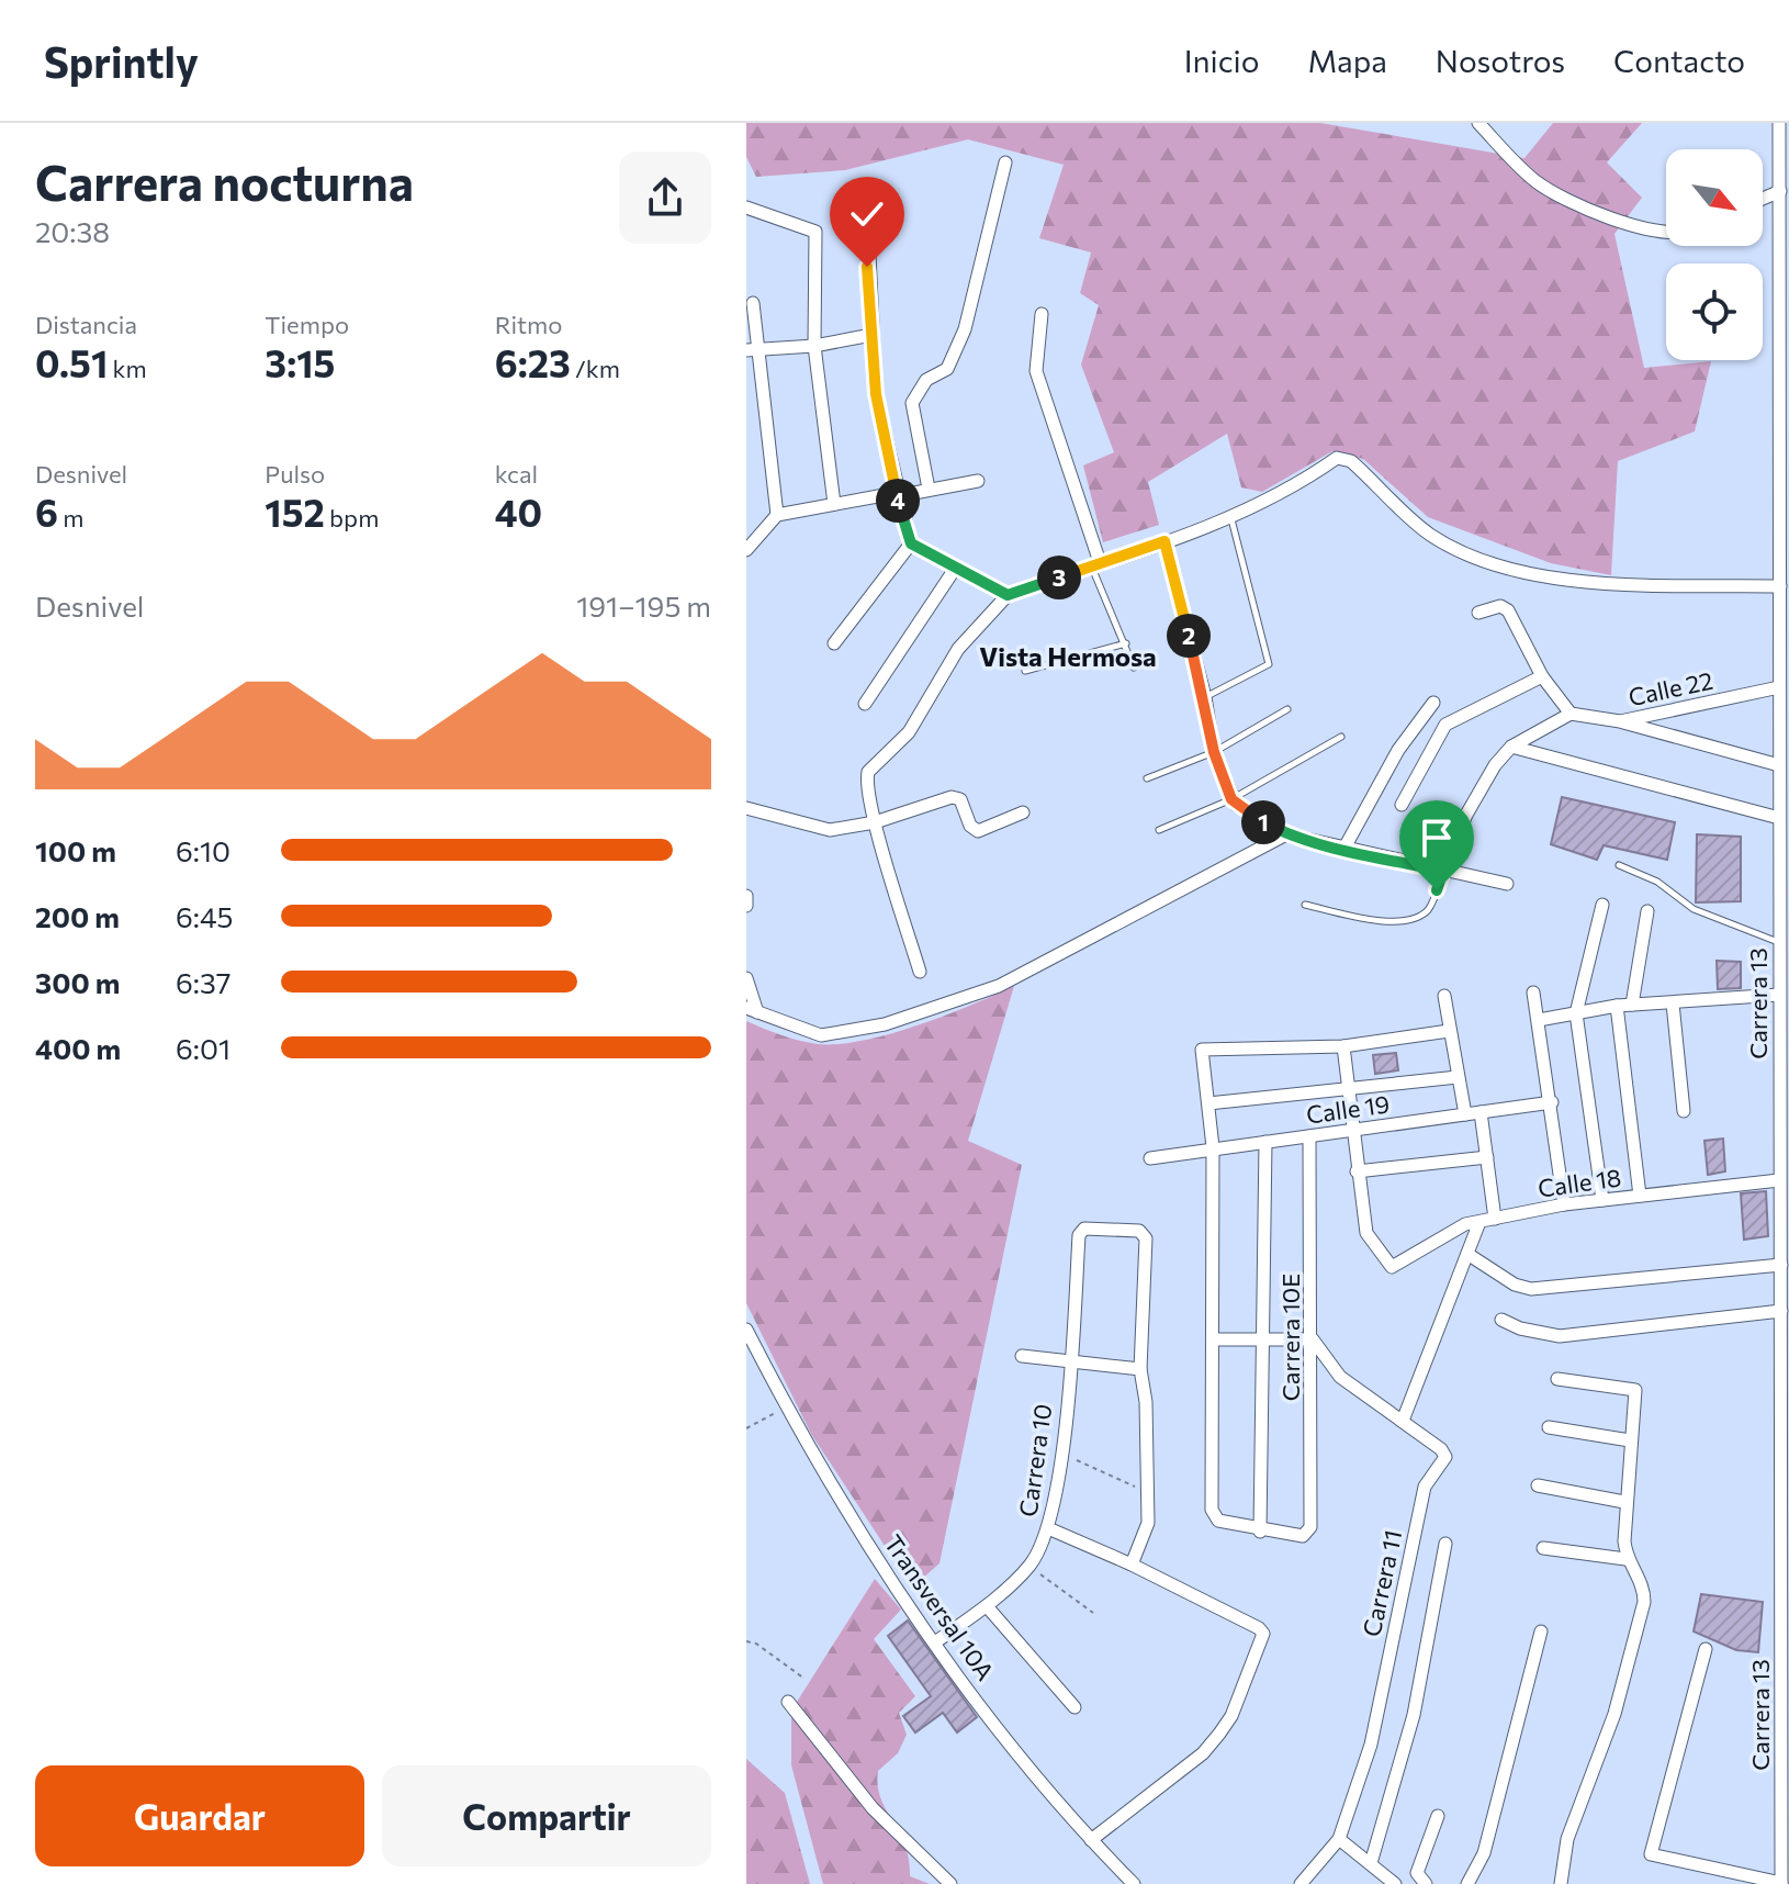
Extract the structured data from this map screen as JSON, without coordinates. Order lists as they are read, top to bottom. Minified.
{"streets":{"street":["Calle 22","Carrera 13","Calle 19","Calle 18","Carrera 10E","Carrera 10","Carrera 11","Transversal 10A"]},"crossings":[["Calle 22","Carrera 13"],["Carrera 13","Calle 18"],["Calle 19","Carrera 10E"],["Carrera 10E","Carrera 11"],["Carrera 10","Transversal 10A"]],"districts":["Vista Hermosa"],"north":"bottom right","page":{"header":"Sprintly","nav":["Inicio","Mapa","Nosotros","Contacto"],"heading":["Carrera nocturna","20:38"],"stats":[["Distancia","0.51 km"],["Tiempo","3:15"],["Ritmo","6:23 /km"],["Desnivel","6 m"],["Pulso","152 bpm"],["kcal","40"]],"pins":["4","3","2","1"],"chart":["Desnivel","191–195 m"],"list":[{"name":"100 m","note":"6:10"},{"name":"200 m","note":"6:45"},{"name":"300 m","note":"6:37"},{"name":"400 m","note":"6:01"}],"buttons":["Guardar","Compartir"]}}
